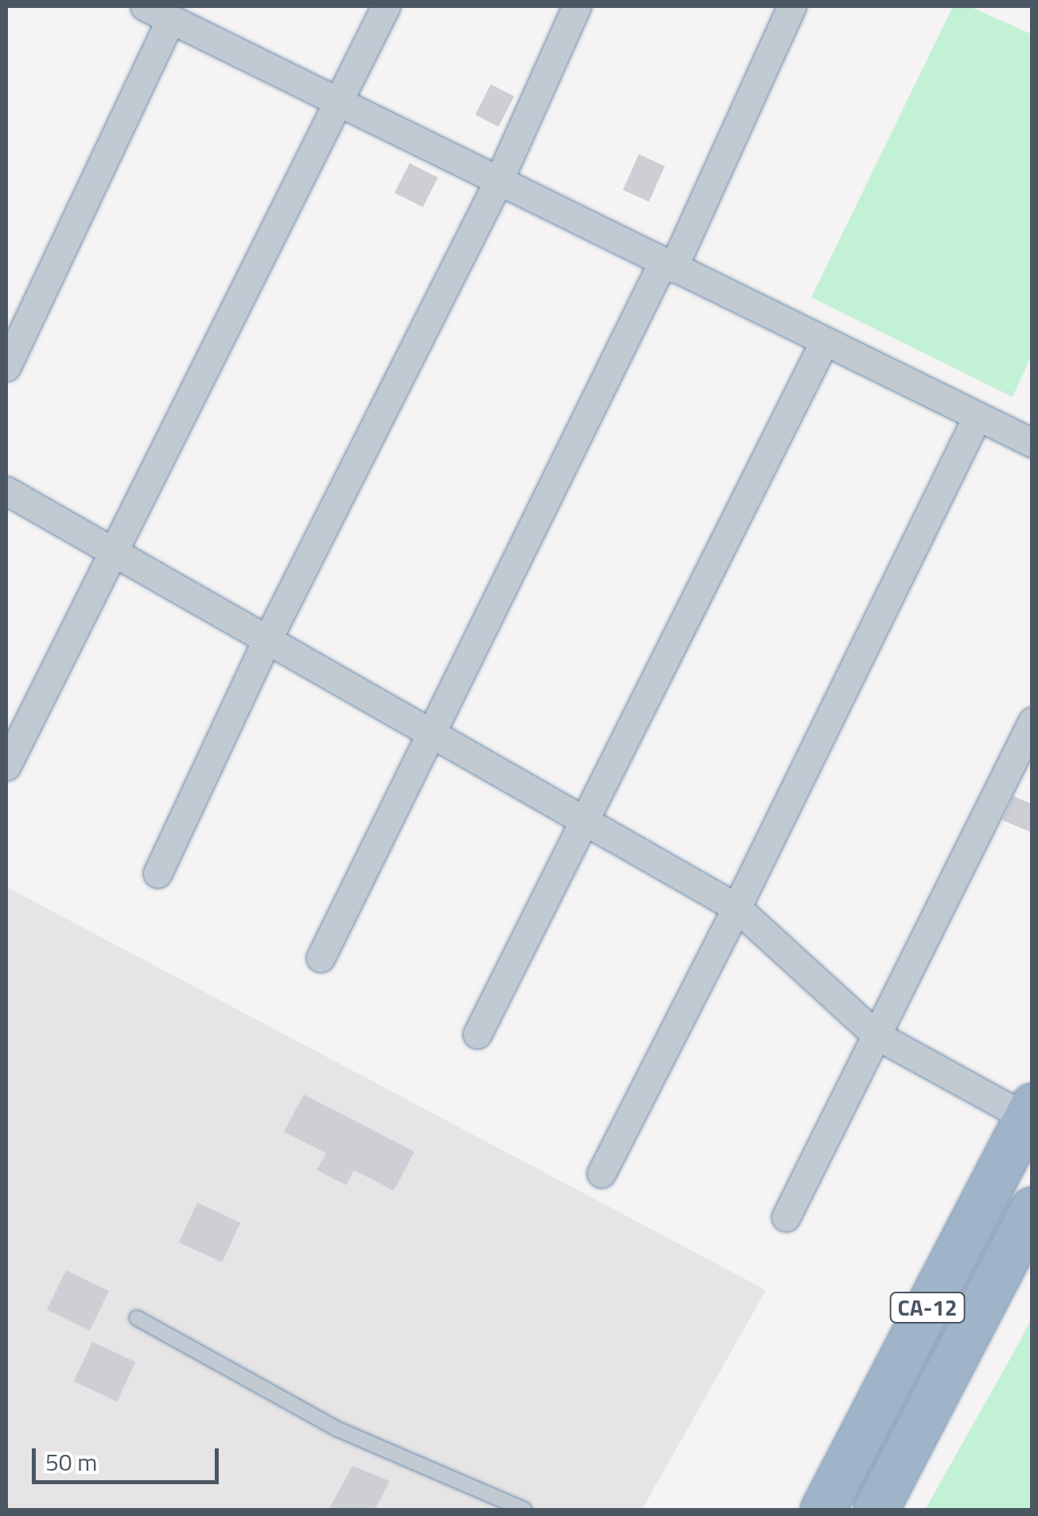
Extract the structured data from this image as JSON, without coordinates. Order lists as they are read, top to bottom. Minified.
{"streets":{"highway":["CA-12"]},"scale_bar":"50 m"}
